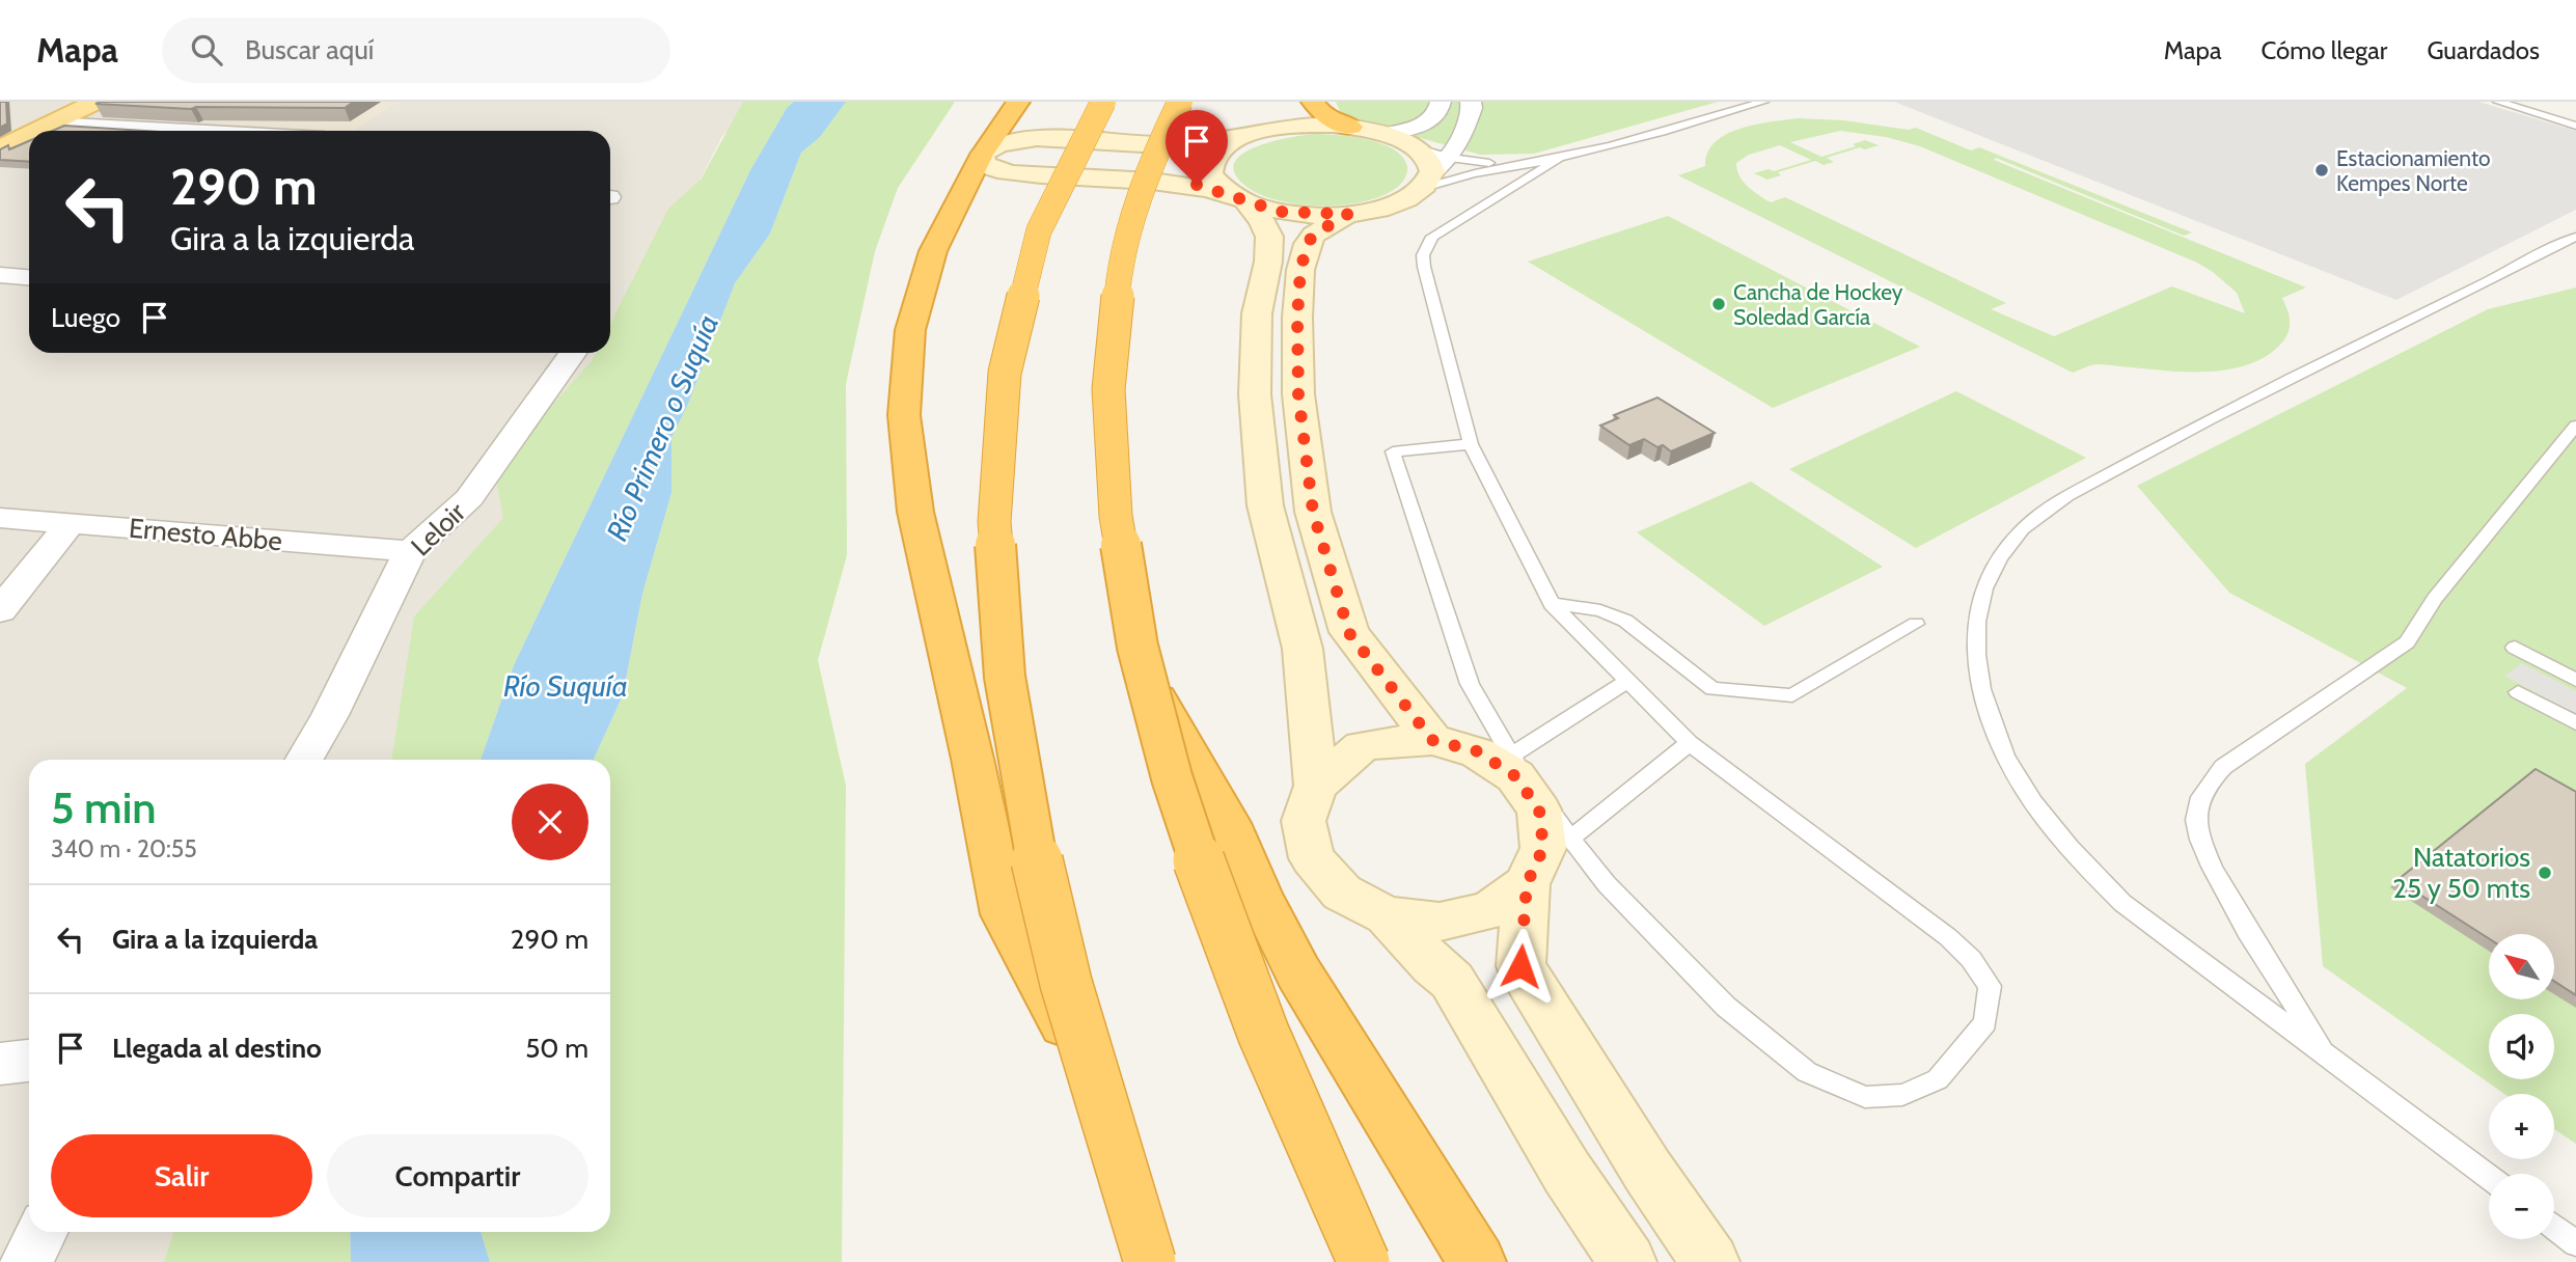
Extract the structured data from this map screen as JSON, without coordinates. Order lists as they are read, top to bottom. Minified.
{"streets":{"street":["Leloir","Ernesto Abbe"]},"crossings":[["Leloir","Ernesto Abbe"]],"water":["Río Primero o Suquía","Río Suquía"],"places":["Estacionamiento Kempes Norte","Cancha de Hockey Soledad García","Natatorios 25 y 50 mts"],"north":"top left","page":{"header":"Mapa","search":"Buscar aquí","nav":["Mapa","Cómo llegar","Guardados"],"turn":["290 m","Gira a la izquierda"],"then":"Luego","heading":["5 min","340 m · 20:55"],"list":[{"name":"Gira a la izquierda","value":"290 m"},{"name":"Llegada al destino","value":"50 m"}],"map_buttons":["+","−"],"buttons":["Salir","Compartir"]}}
